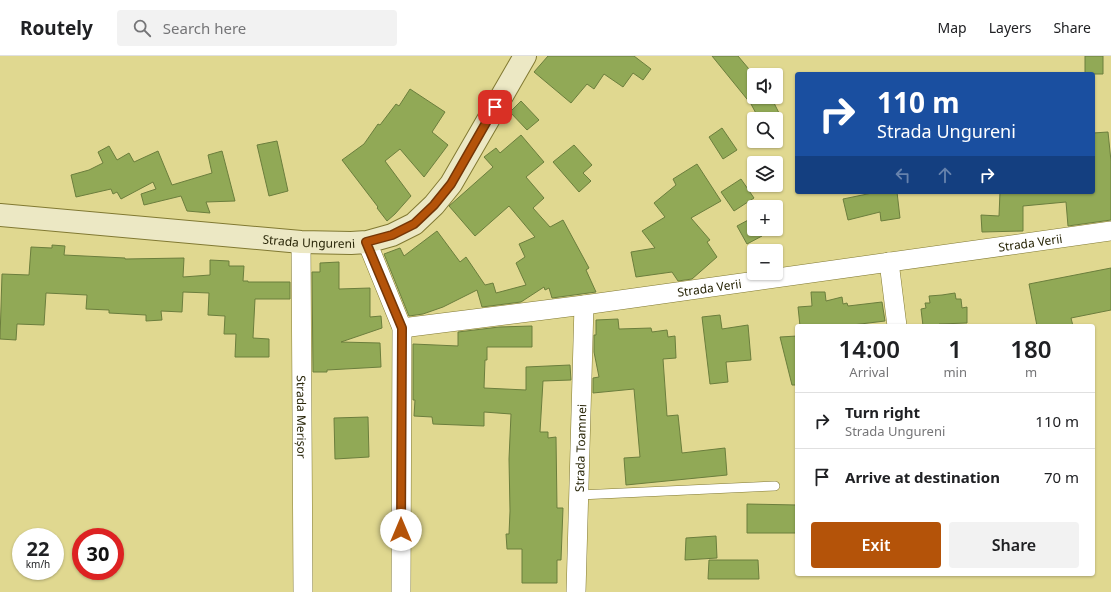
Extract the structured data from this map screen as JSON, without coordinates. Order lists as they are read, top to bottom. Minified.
{"streets":{"main road":["Strada Ungureni"],"street":["Strada Verii","Strada Merișor","Strada Toamnei"]},"crossings":[["Strada Ungureni","Strada Merișor"],["Strada Verii","Strada Toamnei"]],"page":{"header":"Routely","search":"Search here","nav":["Map","Layers","Share"],"map_buttons":["+","−"],"turn":["110 m","Strada Ungureni"],"eta":["14:00","Arrival","1","min","180","m"],"list":[{"name":"Turn right","note":"Strada Ungureni","value":"110 m"},{"name":"Arrive at destination","value":"70 m"}],"buttons":["Exit","Share"],"speed":"22 km/h","limit":"30"}}
